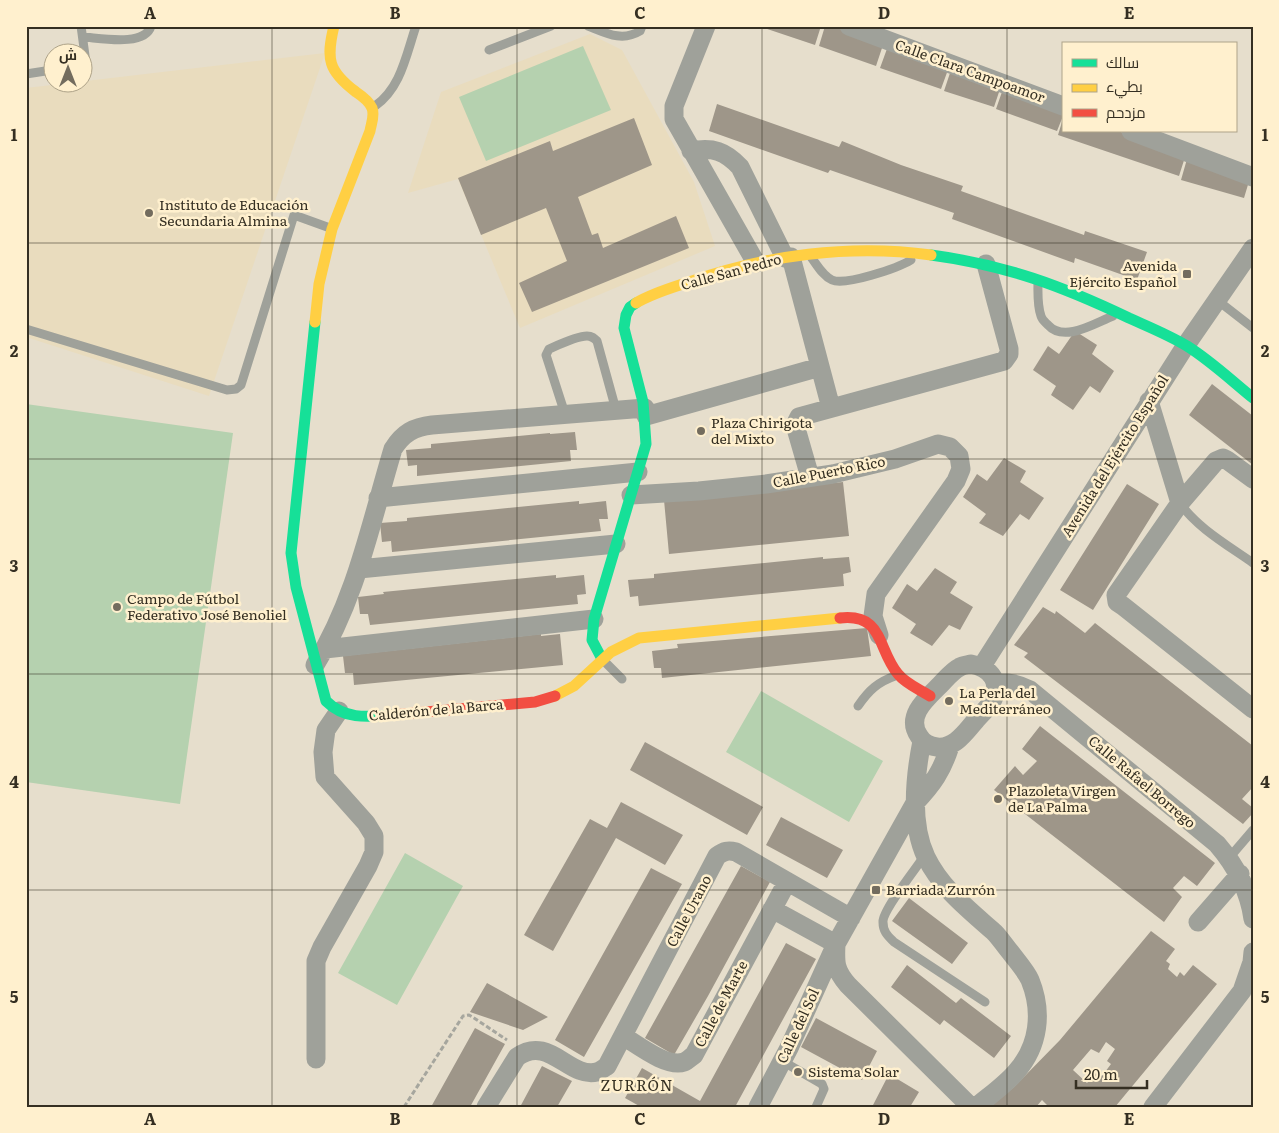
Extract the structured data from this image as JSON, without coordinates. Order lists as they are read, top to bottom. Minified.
{"streets":{"street":["Calle Clara Campoamor","Calle San Pedro","Avenida del Ejército Español","Calle Puerto Rico","Calderón de la Barca","Calle Rafael Borrego","Calle Urano","Calle de Marte","Calle del Sol"]},"crossings":[["Calle San Pedro","Avenida del Ejército Español"],["Calle San Pedro","Calle Puerto Rico"],["Calle San Pedro","Calderón de la Barca"],["Calle Puerto Rico","Calderón de la Barca"],["Calle Urano","Calle de Marte"]],"districts":["ZURRÓN"],"places":{"other":["Instituto de Educación Secundaria Almina","Plaza Chirigota del Mixto","Campo de Fútbol Federativo José Benoliel","La Perla del Mediterráneo","Plazoleta Virgen de La Palma","Sistema Solar"],"transit":["Avenida Ejército Español","Barriada Zurrón"]},"legend":["سالك","بطيء","مزدحم"],"scale_bar":"20 m","north":"top","grid":{"columns":["A","B","C","D","E"],"rows":["1","2","3","4","5"]}}
